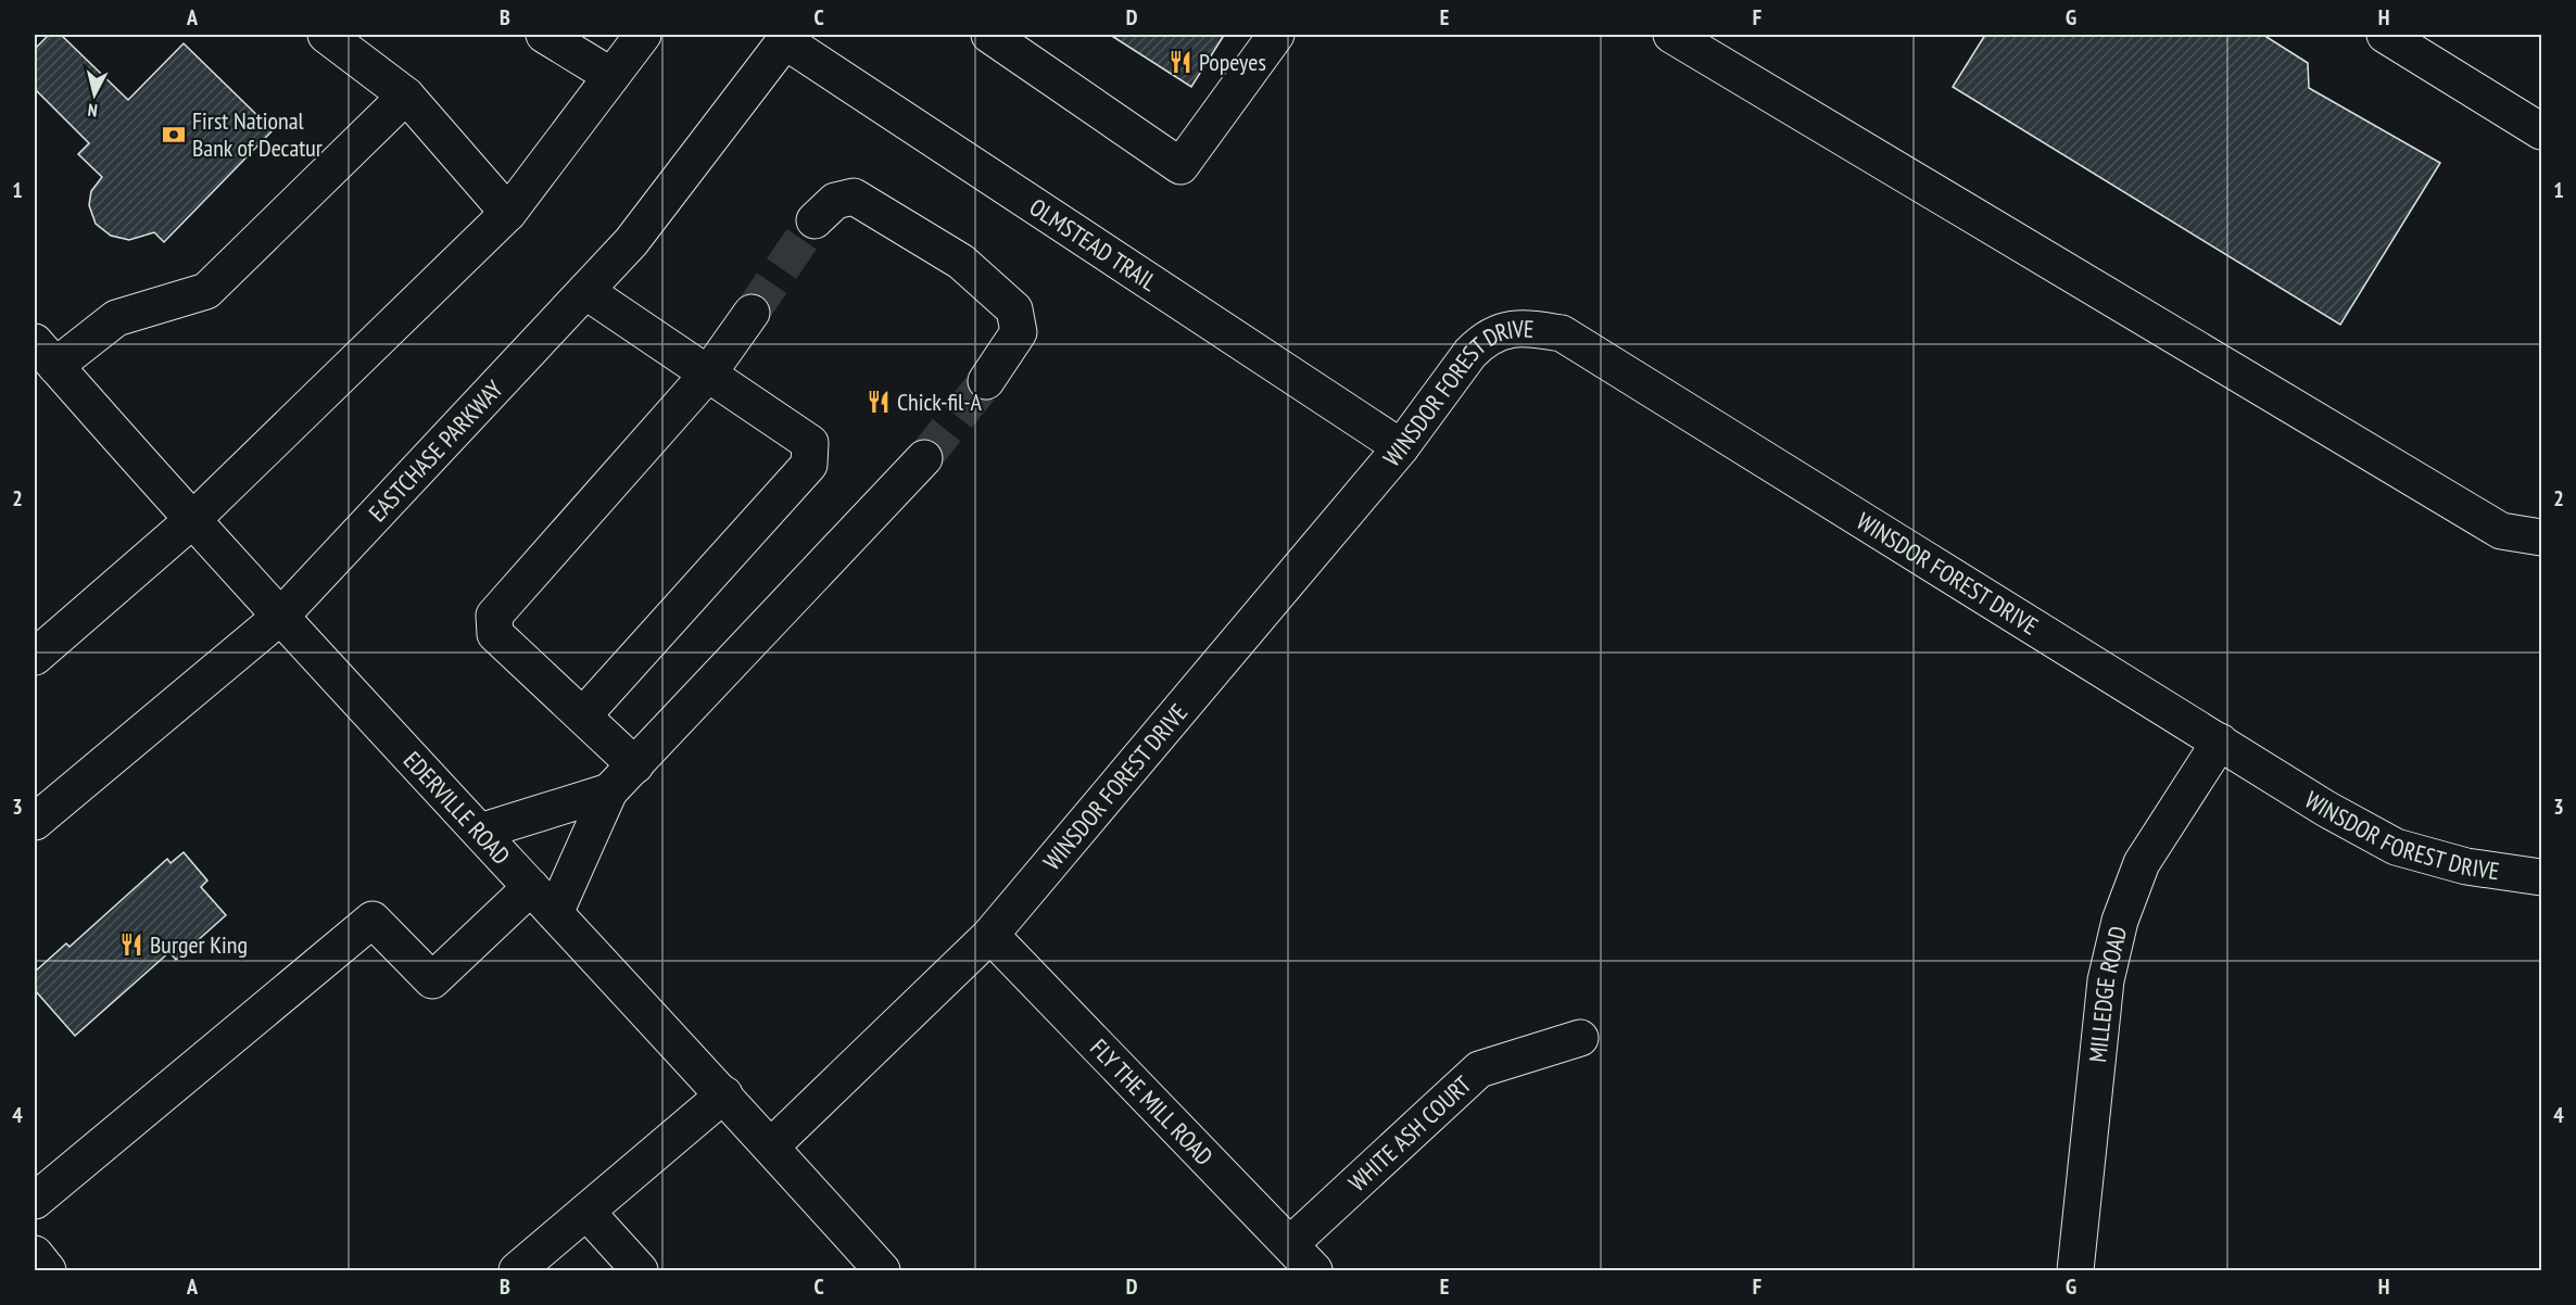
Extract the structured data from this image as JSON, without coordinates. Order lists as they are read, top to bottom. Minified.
{"streets":{"street":["OLMSTEAD TRAIL","WINSDOR FOREST DRIVE","EASTCHASE PARKWAY","EDERVILLE ROAD","MILLEDGE ROAD","FLY THE MILL ROAD","WHITE ASH COURT"]},"crossings":[["OLMSTEAD TRAIL","WINSDOR FOREST DRIVE"],["OLMSTEAD TRAIL","EASTCHASE PARKWAY"],["WINSDOR FOREST DRIVE","EDERVILLE ROAD"],["WINSDOR FOREST DRIVE","MILLEDGE ROAD"],["WINSDOR FOREST DRIVE","FLY THE MILL ROAD"],["EASTCHASE PARKWAY","EDERVILLE ROAD"],["FLY THE MILL ROAD","WHITE ASH COURT"]],"places":{"restaurant":["Popeyes","Chick-fil-A","Burger King"],"bank":["First National Bank of Decatur"]},"north":"bottom","grid":{"columns":["A","B","C","D","E","F","G","H"],"rows":["1","2","3","4"]}}
